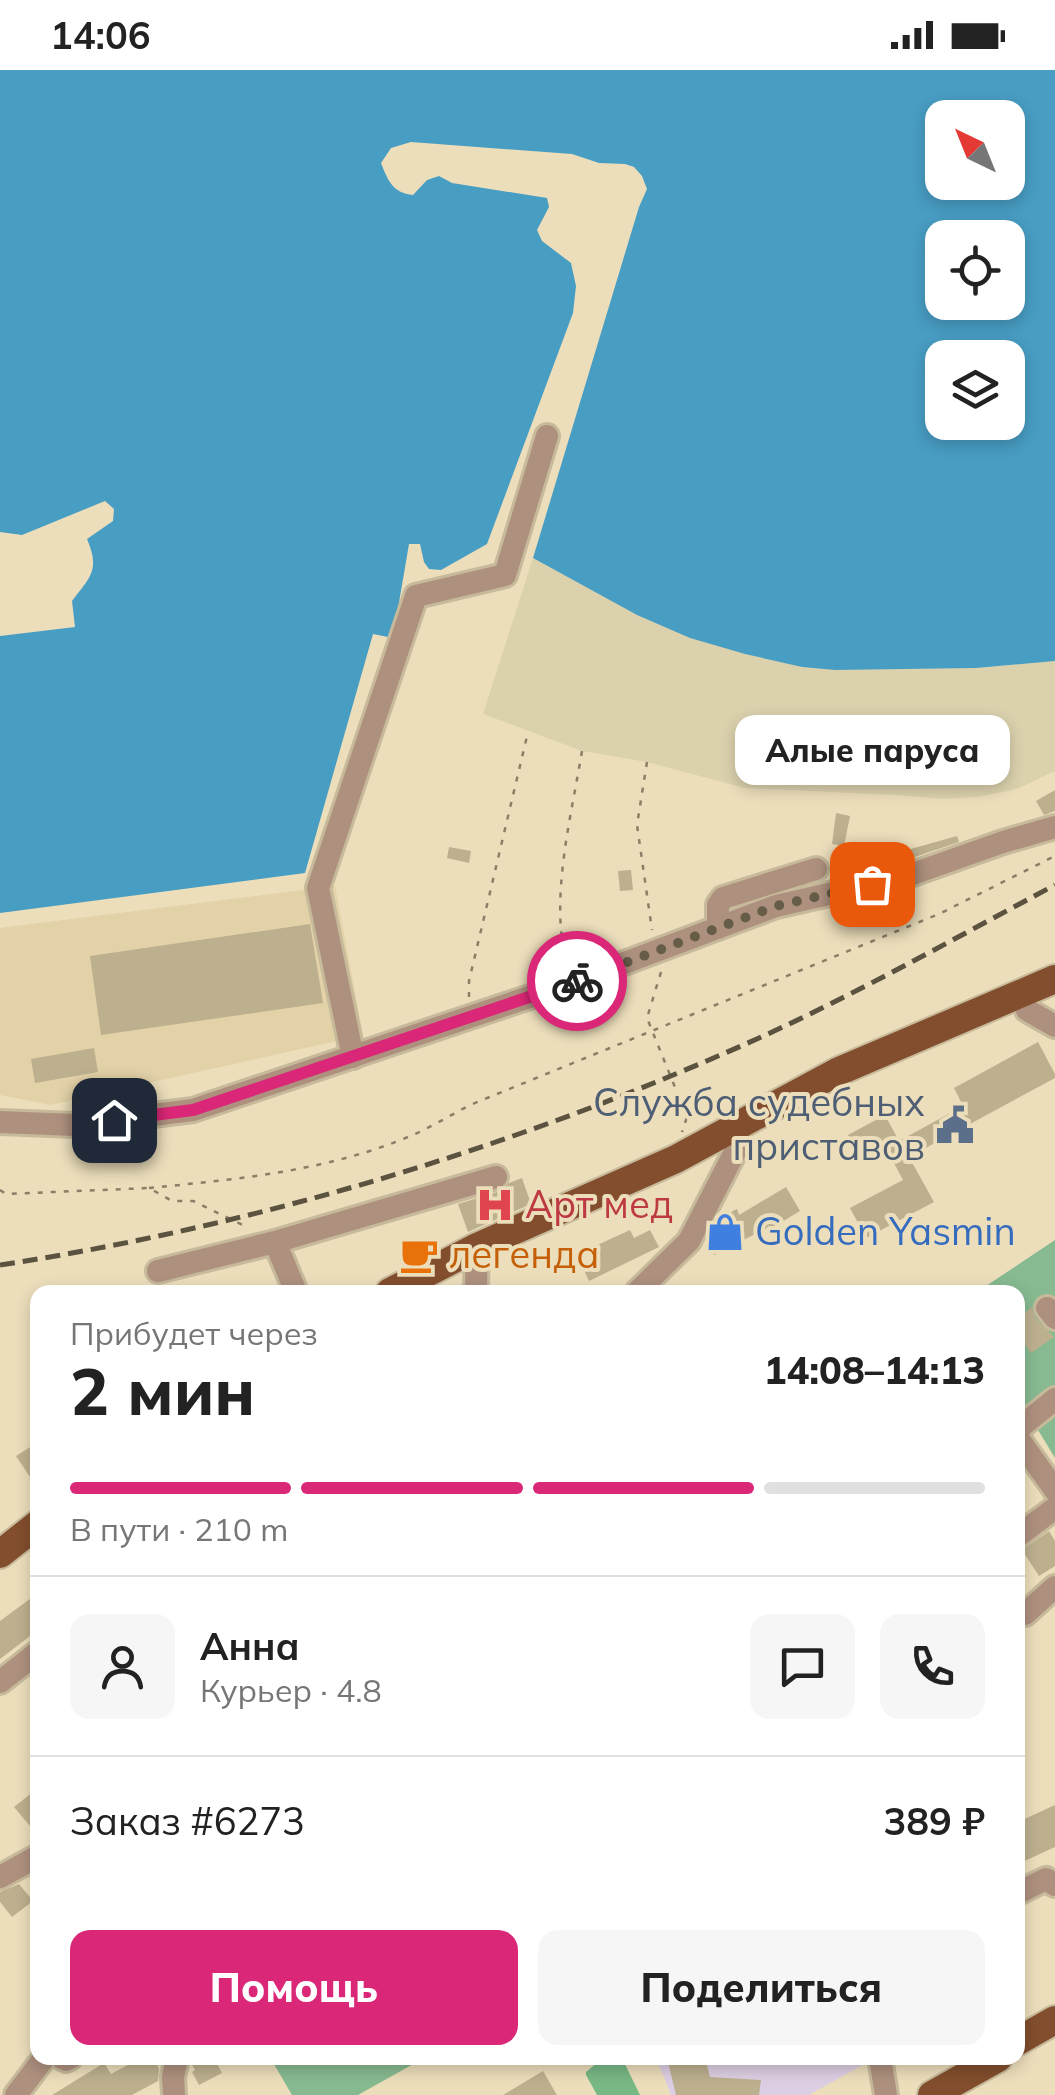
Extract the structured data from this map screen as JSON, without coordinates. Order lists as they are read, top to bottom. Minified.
{"places":{"other":["Алые паруса"],"public building":["Служба судебных приставов"],"hospital":["Арт мед"],"shop":["Golden Yasmin"],"cafe":["легенда"]},"north":"top left","page":{"status":"14:06","bubble":"Алые паруса","heading":["2 мин","Прибудет через","14:08–14:13"],"panel":["Анна","Курьер · 4.8","Заказ #6273","389 ₽"],"bar":"В пути · 210 m","buttons":["Помощь","Поделиться"]}}
